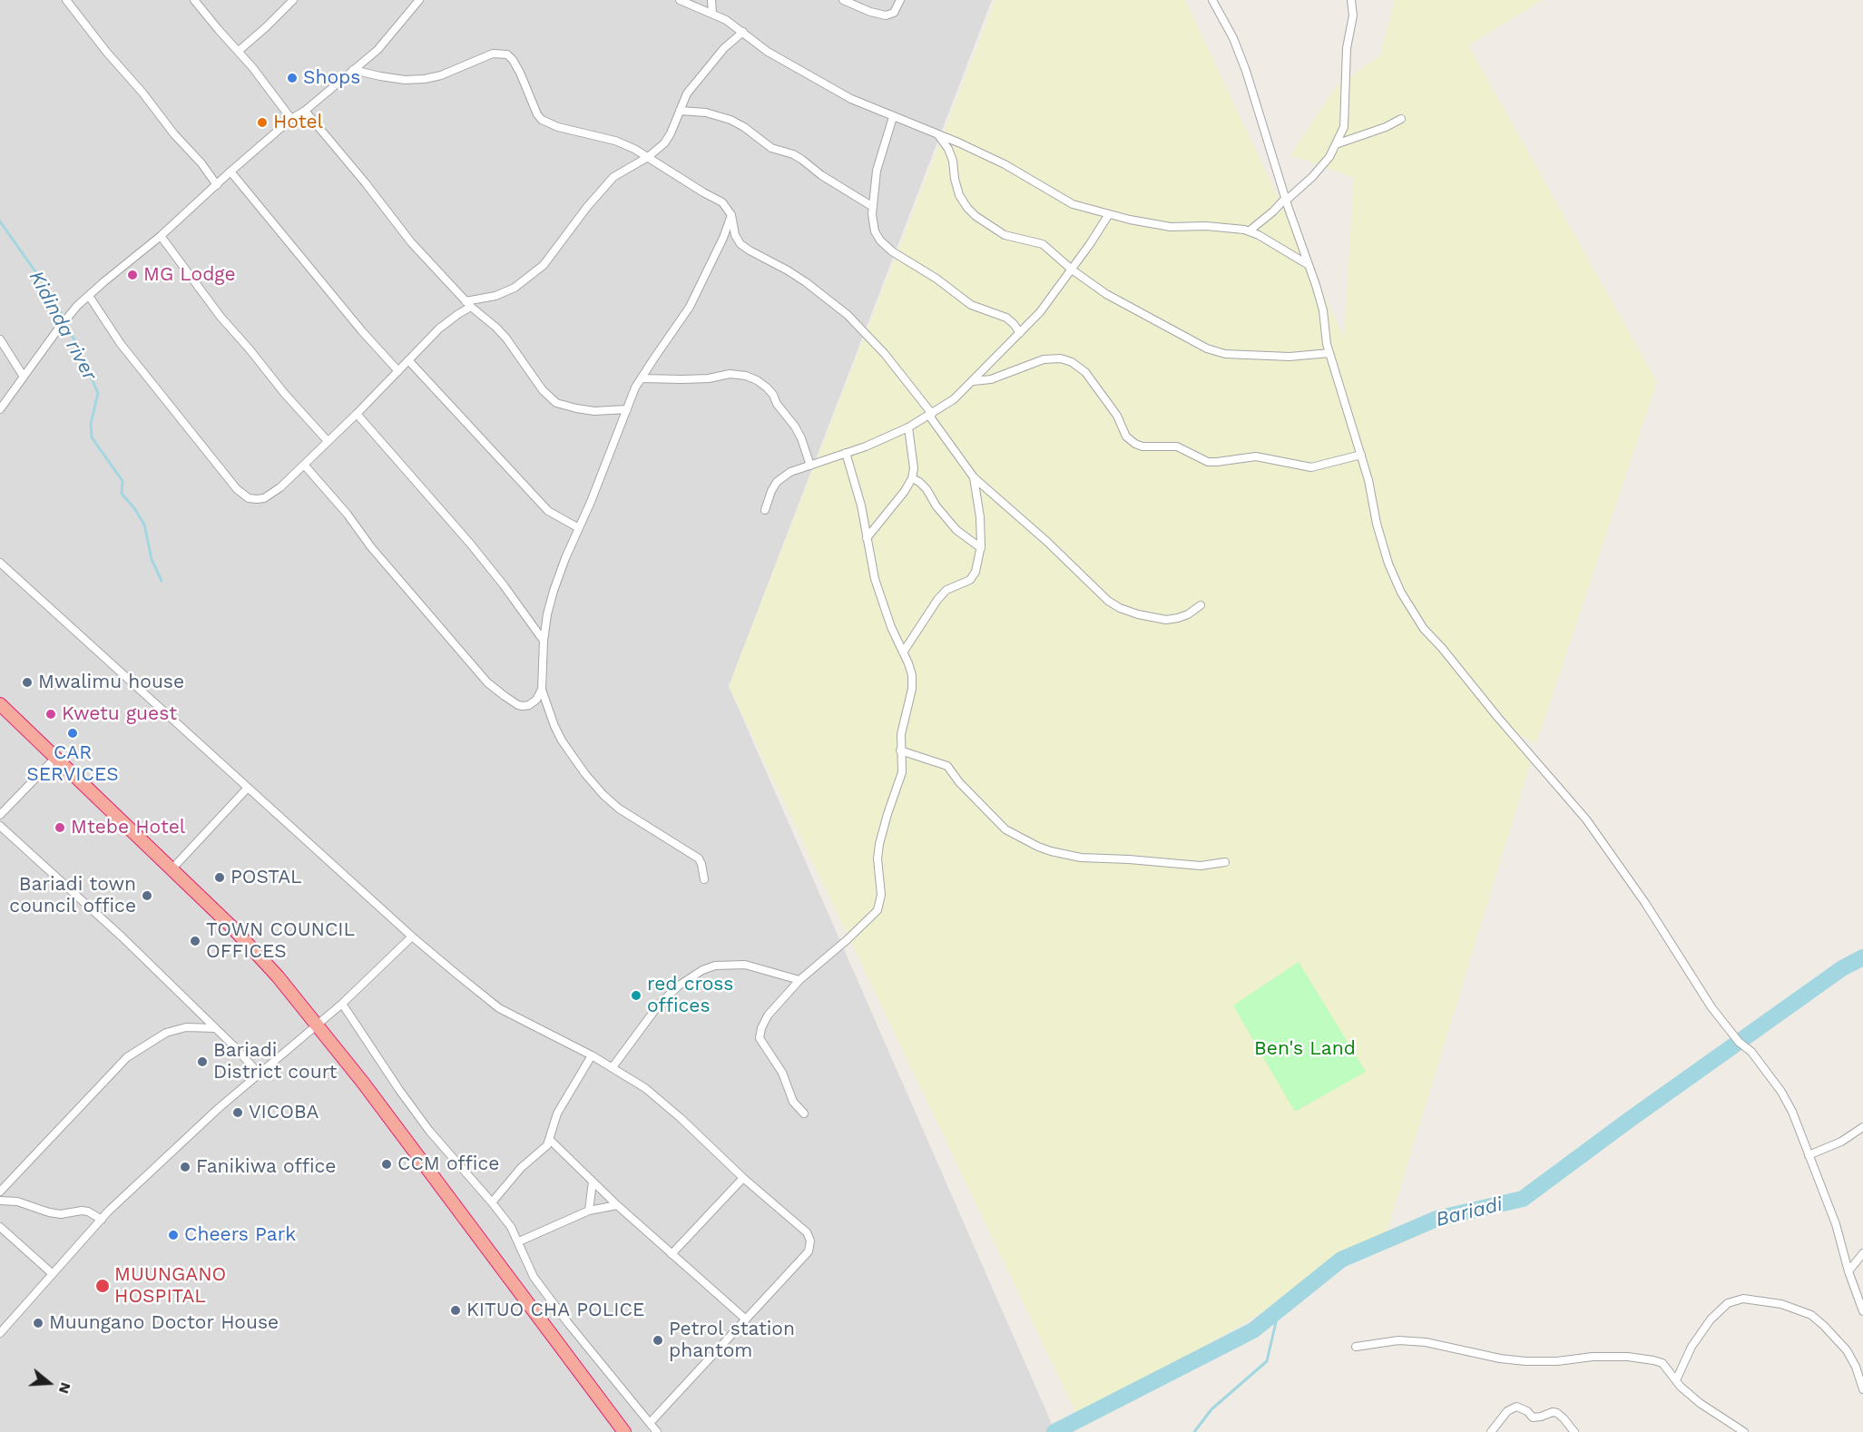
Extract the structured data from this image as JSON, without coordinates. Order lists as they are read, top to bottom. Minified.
{"water":["Kidinda river","Bariadi"],"parks":["Ben's Land"],"places":["Shops","Hotel","MG Lodge","Mwalimu house","Kwetu guest","CAR SERVICES","Mtebe Hotel","POSTAL","Bariadi town council office","TOWN COUNCIL OFFICES","red cross offices","Bariadi District court","VICOBA","CCM office","Fanikiwa office","Cheers Park","MUUNGANO HOSPITAL","KITUO CHA POLICE","Muungano Doctor House","Petrol station phantom"],"north":"right"}
